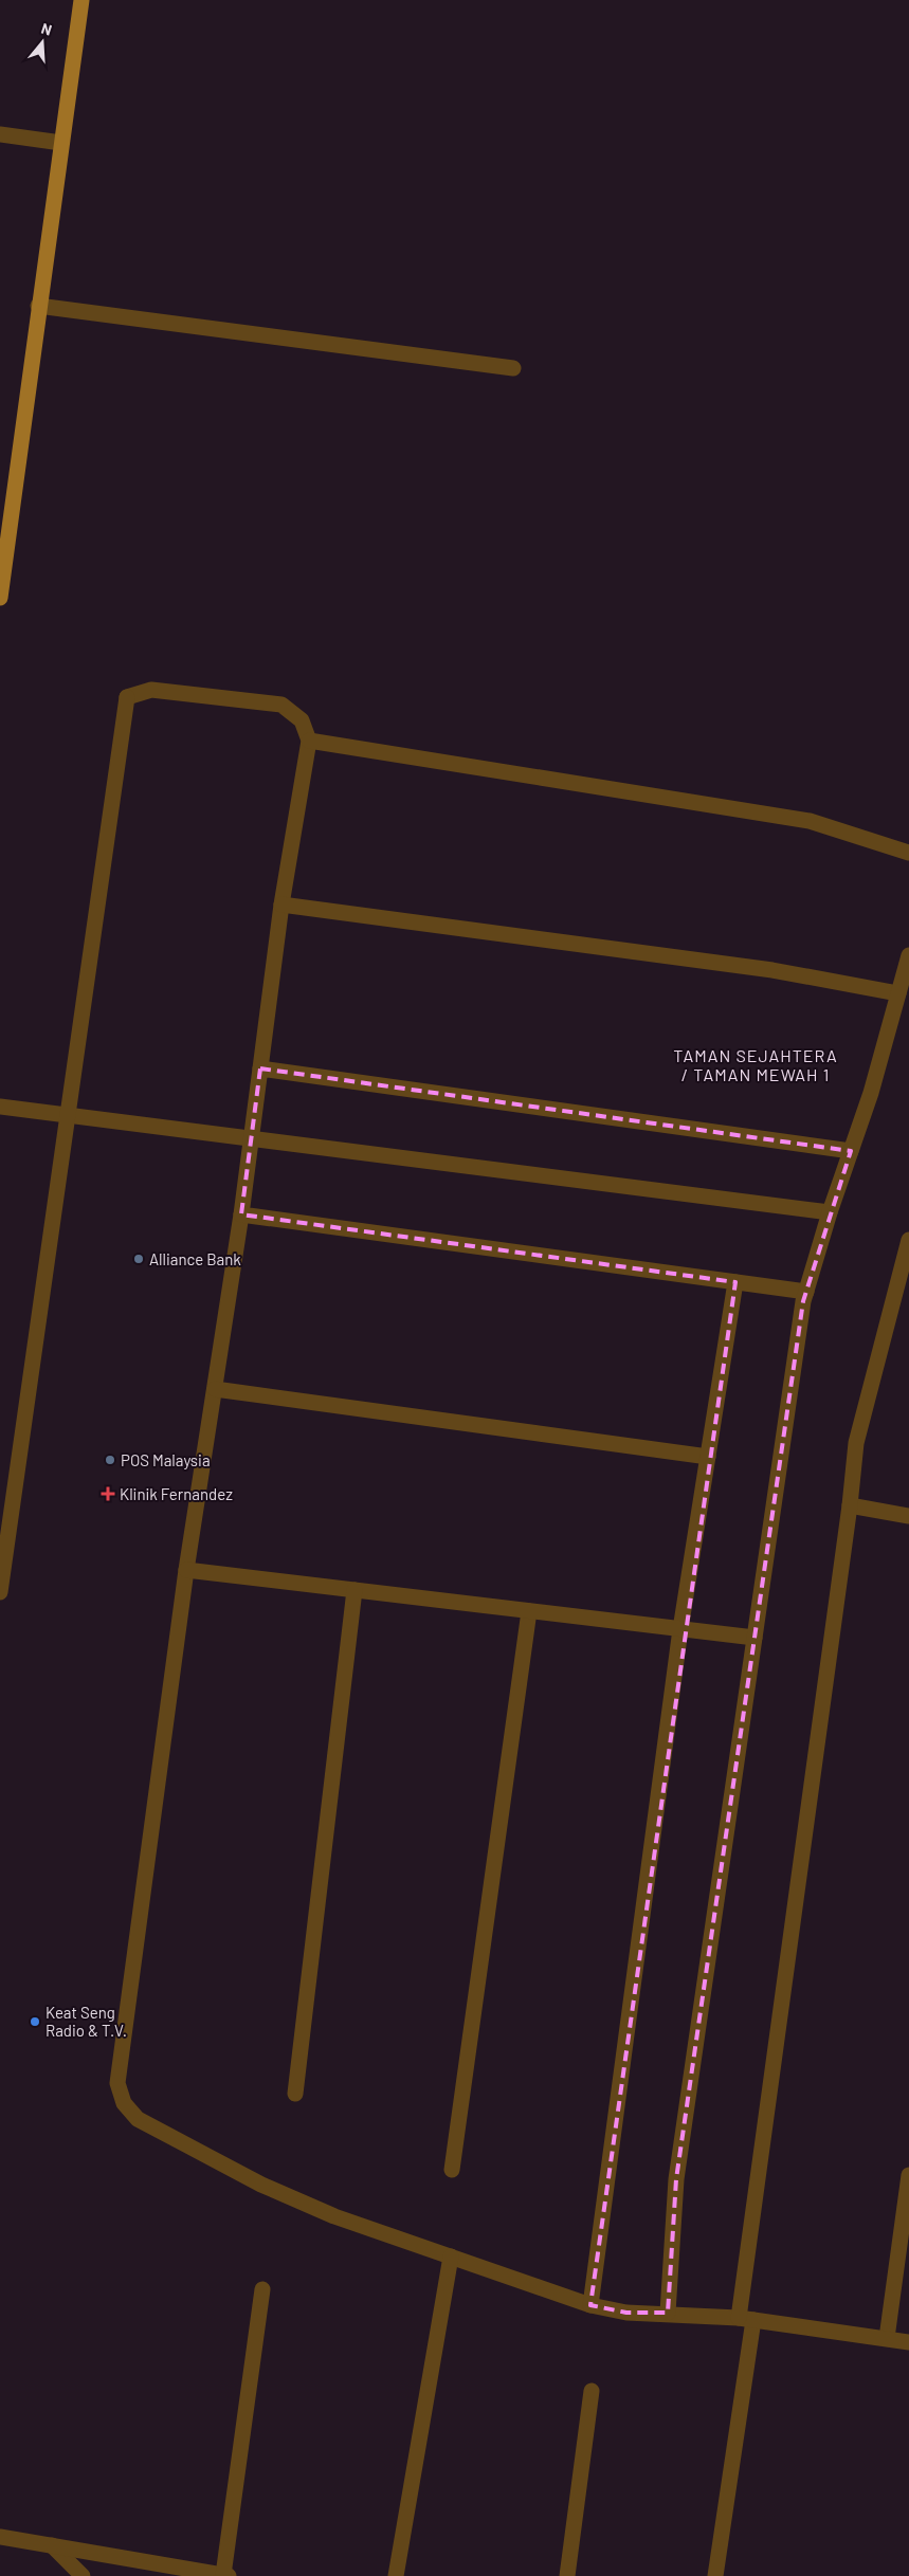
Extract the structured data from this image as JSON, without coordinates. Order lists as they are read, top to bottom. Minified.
{"districts":["TAMAN SEJAHTERA / TAMAN MEWAH 1"],"places":{"other":["Alliance Bank","POS Malaysia","Keat Seng Radio & T.V."],"health":["Klinik Fernandez"]},"north":"top"}
